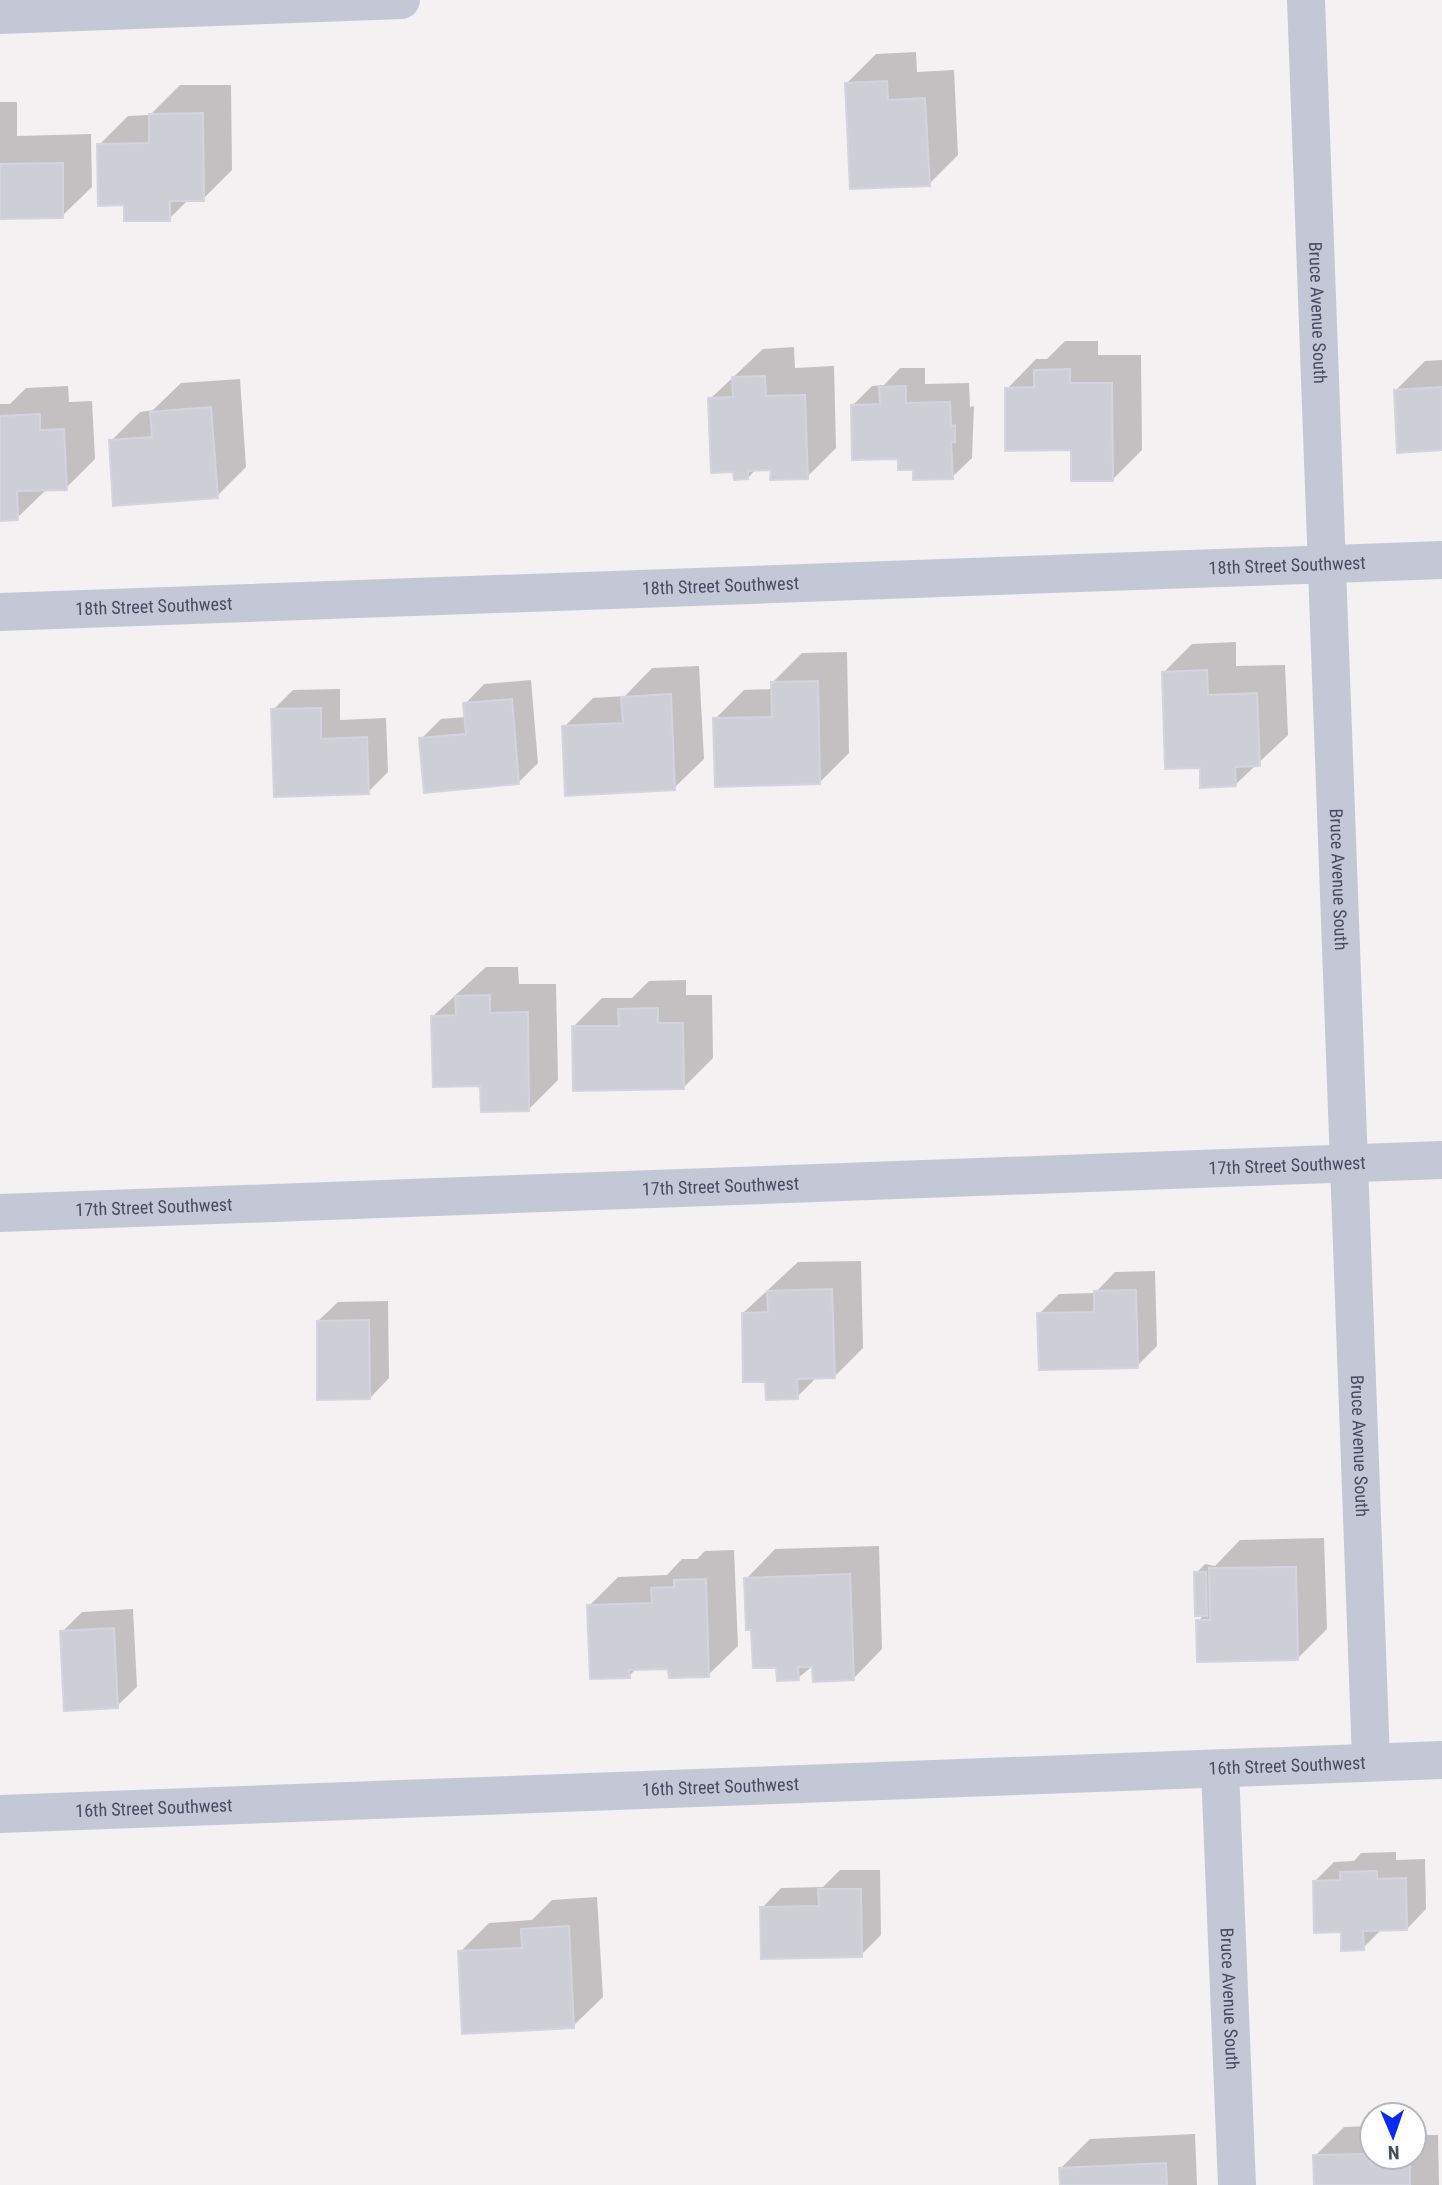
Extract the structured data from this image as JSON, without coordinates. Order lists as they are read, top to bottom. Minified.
{"streets":{"street":["Bruce Avenue South","18th Street Southwest","17th Street Southwest","16th Street Southwest"]},"crossings":[["Bruce Avenue South","18th Street Southwest"],["Bruce Avenue South","17th Street Southwest"],["Bruce Avenue South","16th Street Southwest"]],"north":"bottom"}
